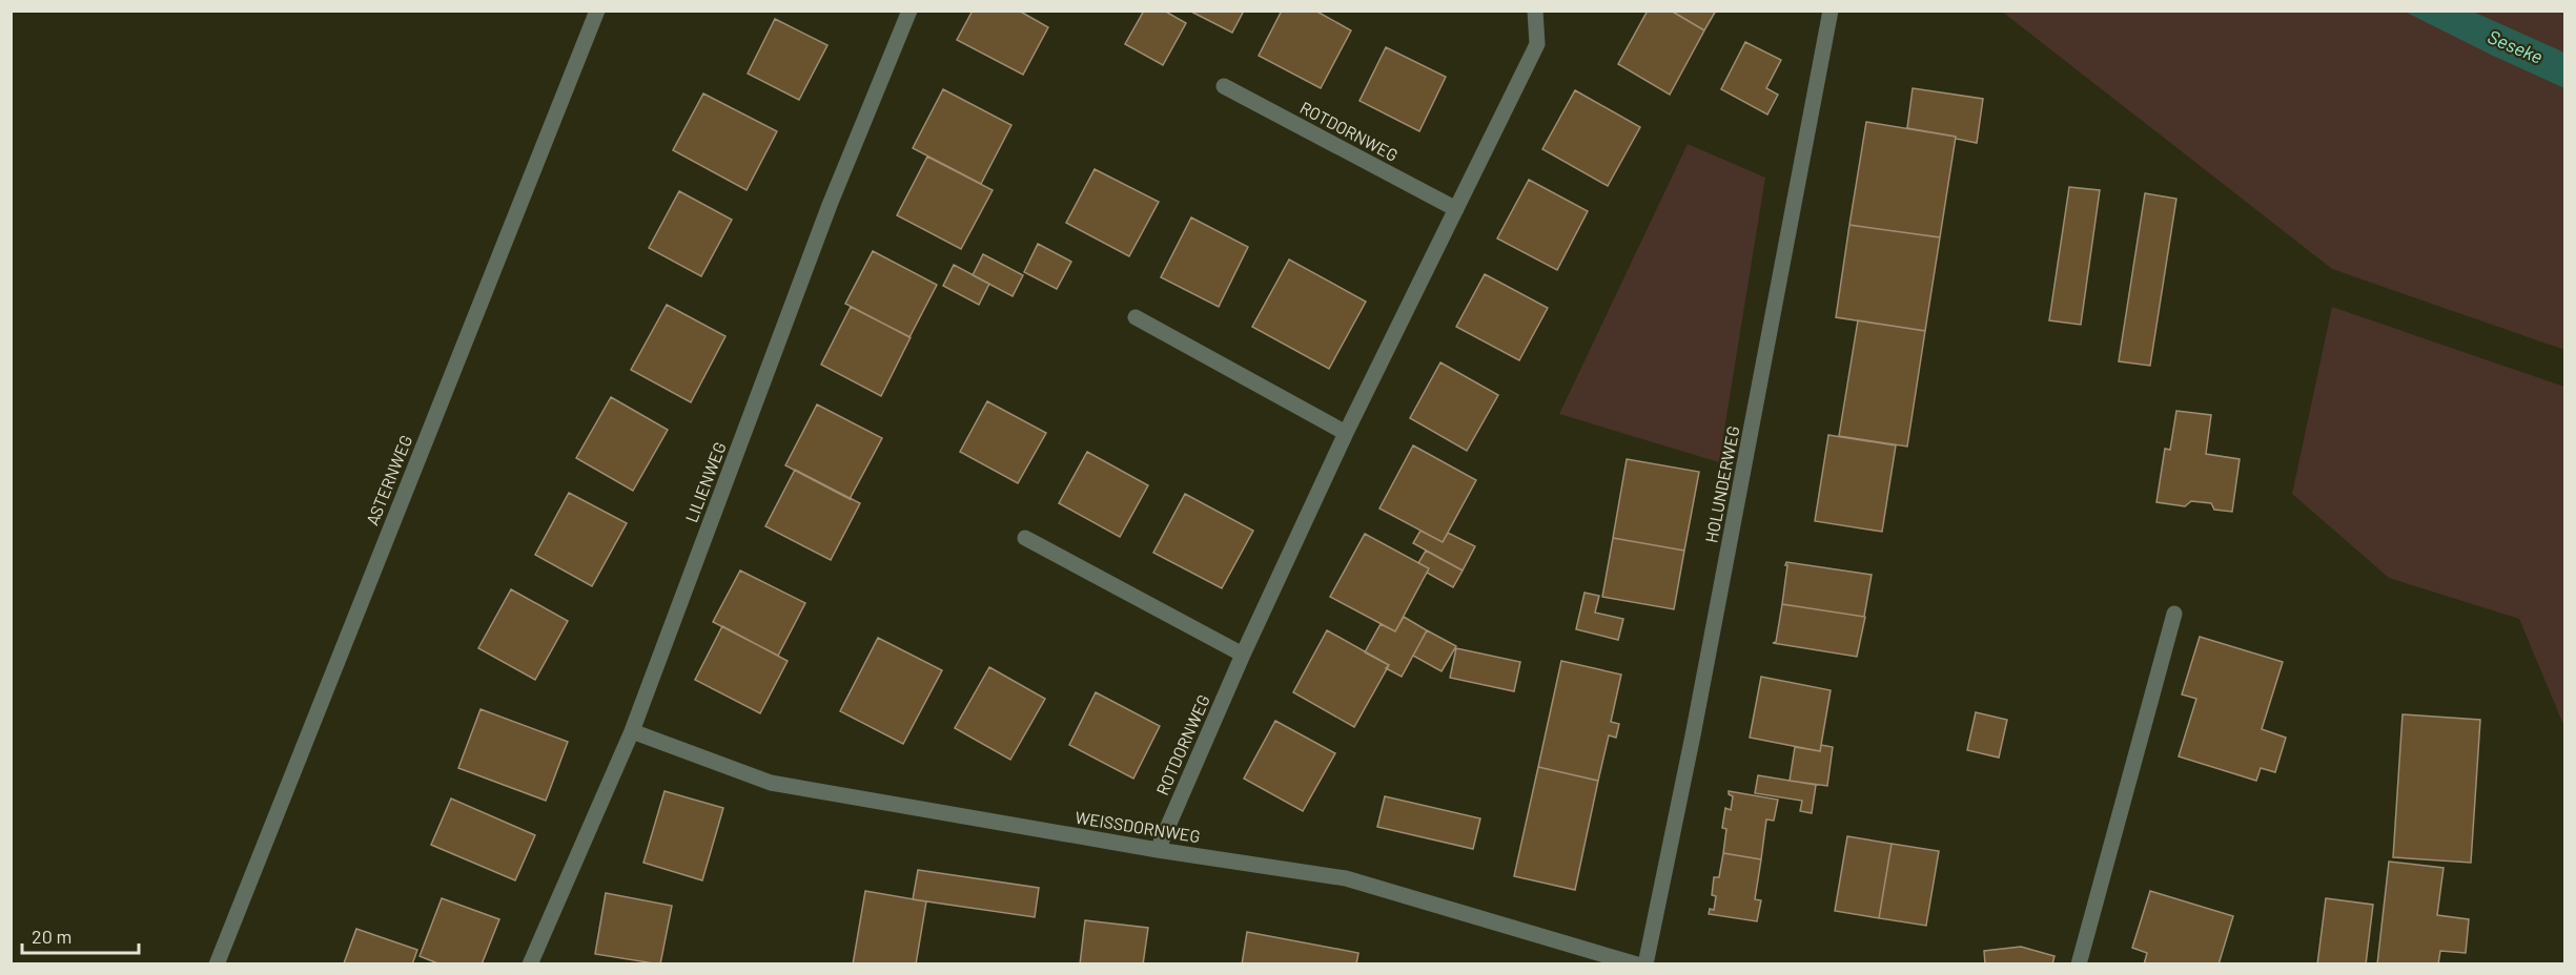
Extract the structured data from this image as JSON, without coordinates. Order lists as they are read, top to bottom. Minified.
{"streets":{"street":["ROTDORNWEG","ASTERNWEG","LILIENWEG","HOLUNDERWEG","WEISSDORNWEG"]},"crossings":[["ROTDORNWEG","WEISSDORNWEG"],["LILIENWEG","WEISSDORNWEG"]],"water":["Seseke"],"scale_bar":"20 m"}
